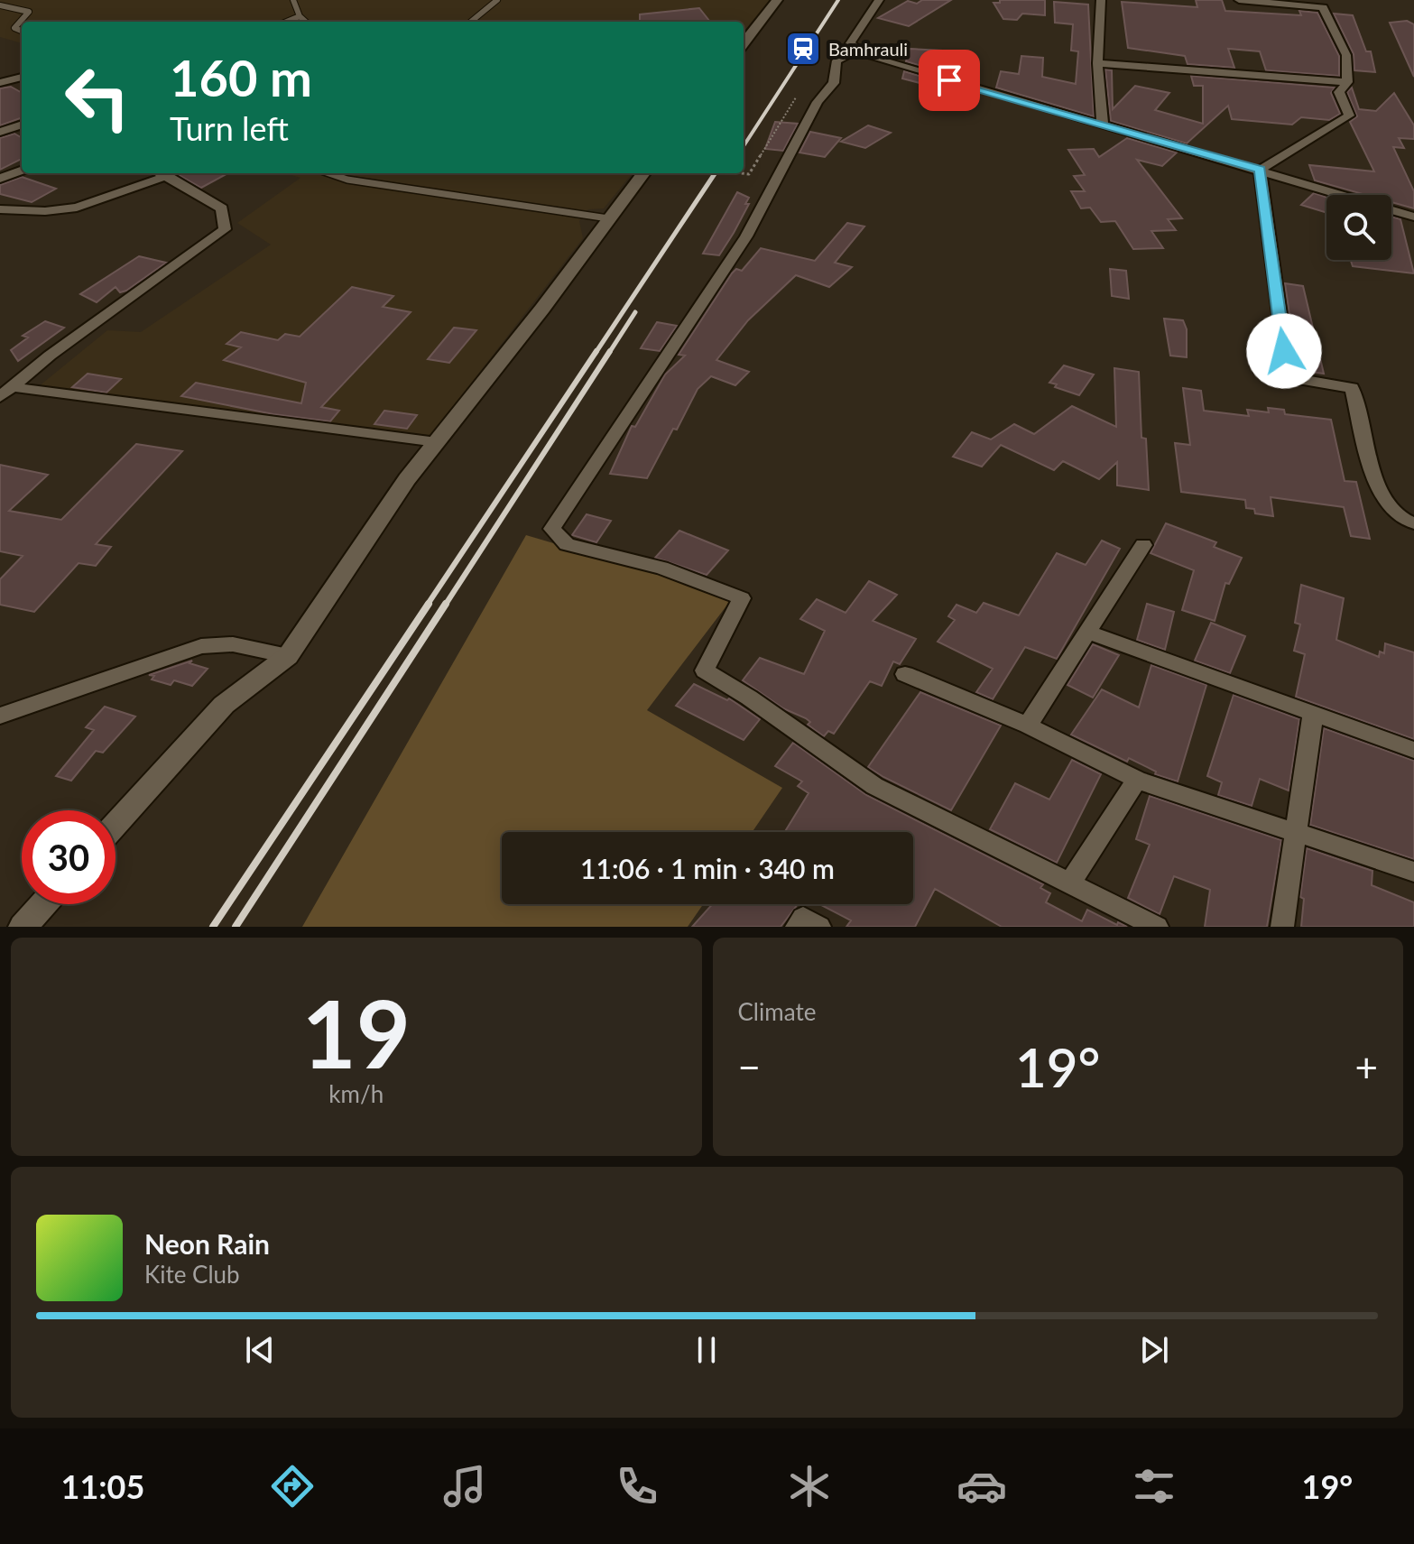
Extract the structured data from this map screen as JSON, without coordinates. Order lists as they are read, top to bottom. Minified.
{"places":{"station":["Bamhrauli"]},"page":{"turn":["160 m","Turn left"],"limit":"30","trip":"11:06 · 1 min · 340 m","tile":[["19","km/h"],"Climate"],"heat":["−","19°","+"],"song":["Neon Rain","Kite Club"],"tabs":["11:05","19°"]}}
